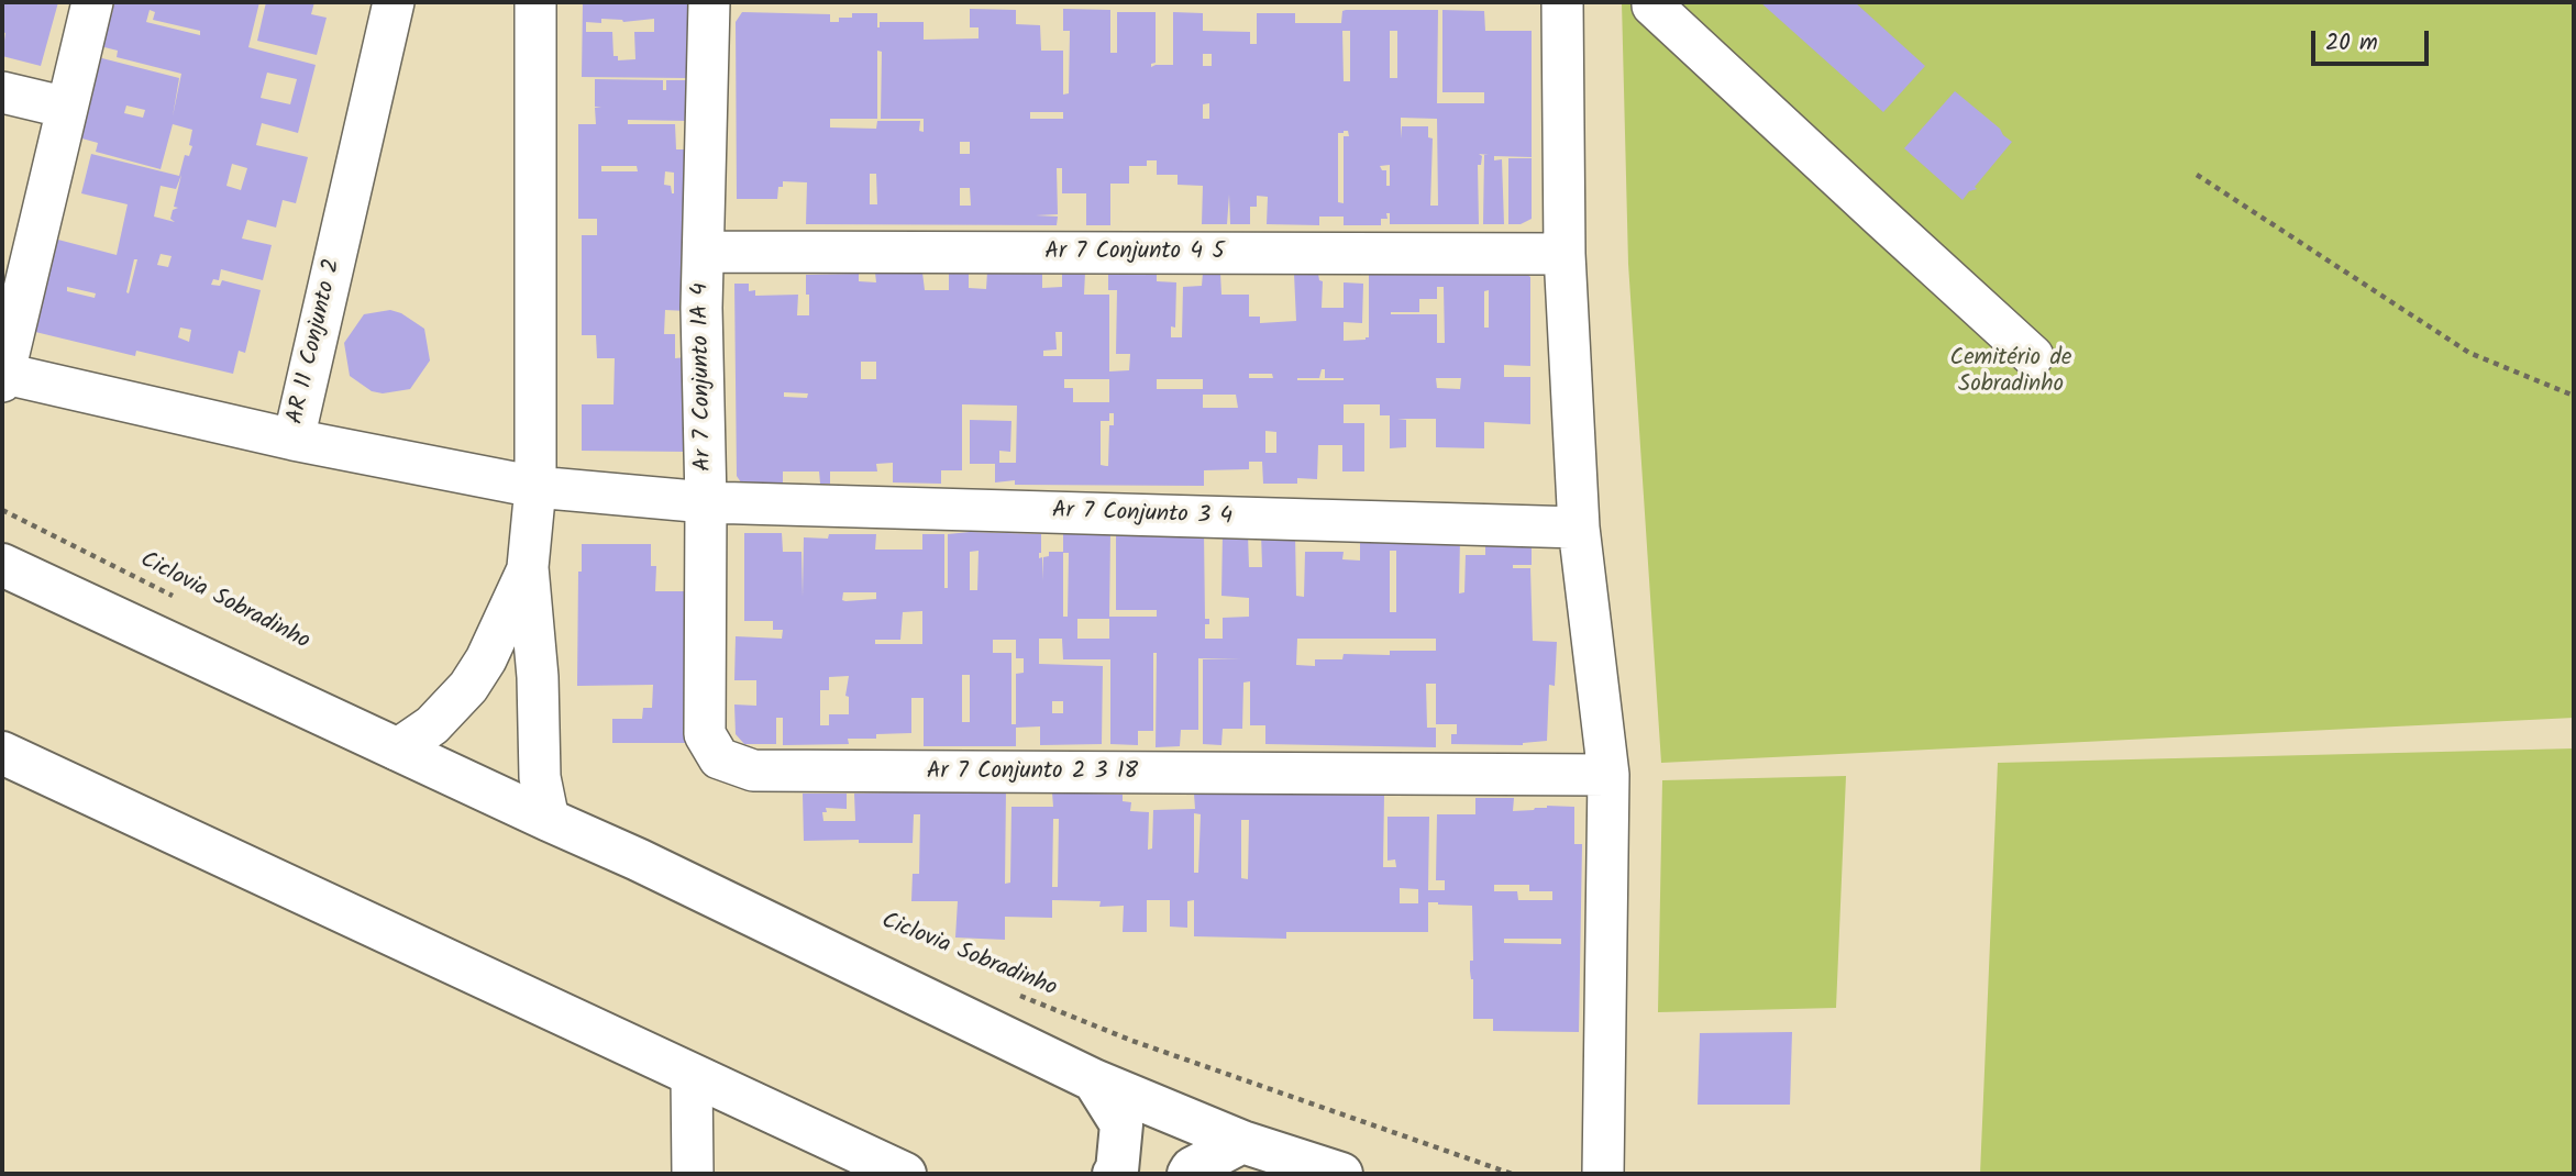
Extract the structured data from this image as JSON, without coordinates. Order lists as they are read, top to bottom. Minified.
{"streets":{"street":["Ar 7 Conjunto 4 5","AR 11 Conjunto 2","Ar 7 Conjunto 1A 4","Ar 7 Conjunto 3 4","Ar 7 Conjunto 2 3 18"],"path":["Ciclovia Sobradinho"]},"crossings":[["Ar 7 Conjunto 4 5","Ar 7 Conjunto 1A 4"],["AR 11 Conjunto 2","Ar 7 Conjunto 3 4"],["Ar 7 Conjunto 1A 4","Ar 7 Conjunto 3 4"],["Ar 7 Conjunto 1A 4","Ar 7 Conjunto 2 3 18"],["Ar 7 Conjunto 3 4","Ar 7 Conjunto 2 3 18"]],"parks":["Cemitério de Sobradinho"],"scale_bar":"20 m"}
